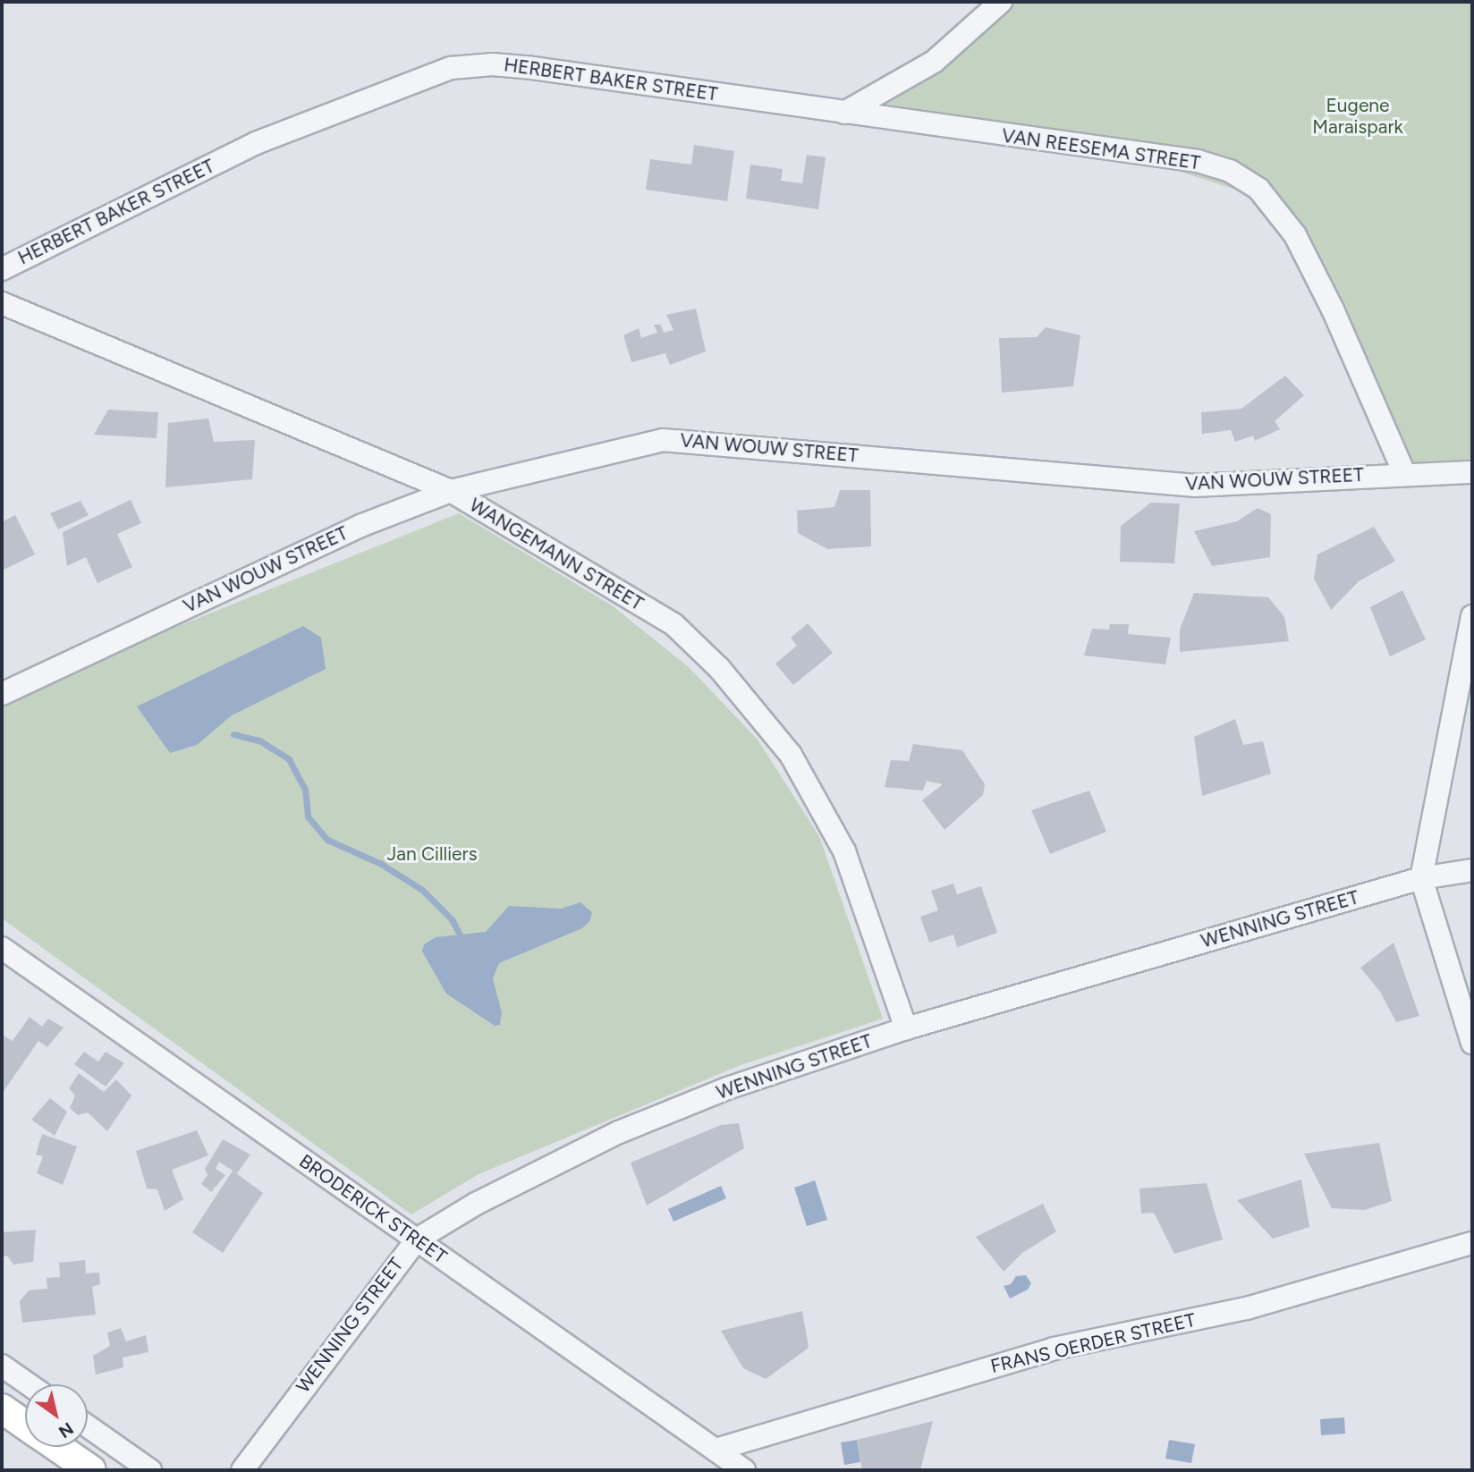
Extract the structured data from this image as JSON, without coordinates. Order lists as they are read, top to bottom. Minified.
{"streets":{"street":["HERBERT BAKER STREET","VAN REESEMA STREET","VAN WOUW STREET","WANGEMANN STREET","WENNING STREET","BRODERICK STREET","FRANS OERDER STREET"]},"crossings":[["HERBERT BAKER STREET","VAN REESEMA STREET"],["VAN REESEMA STREET","VAN WOUW STREET"],["VAN WOUW STREET","WANGEMANN STREET"],["WANGEMANN STREET","WENNING STREET"],["WENNING STREET","BRODERICK STREET"],["BRODERICK STREET","FRANS OERDER STREET"]],"parks":["Eugene Maraispark","Jan Cilliers"],"north":"bottom right"}
